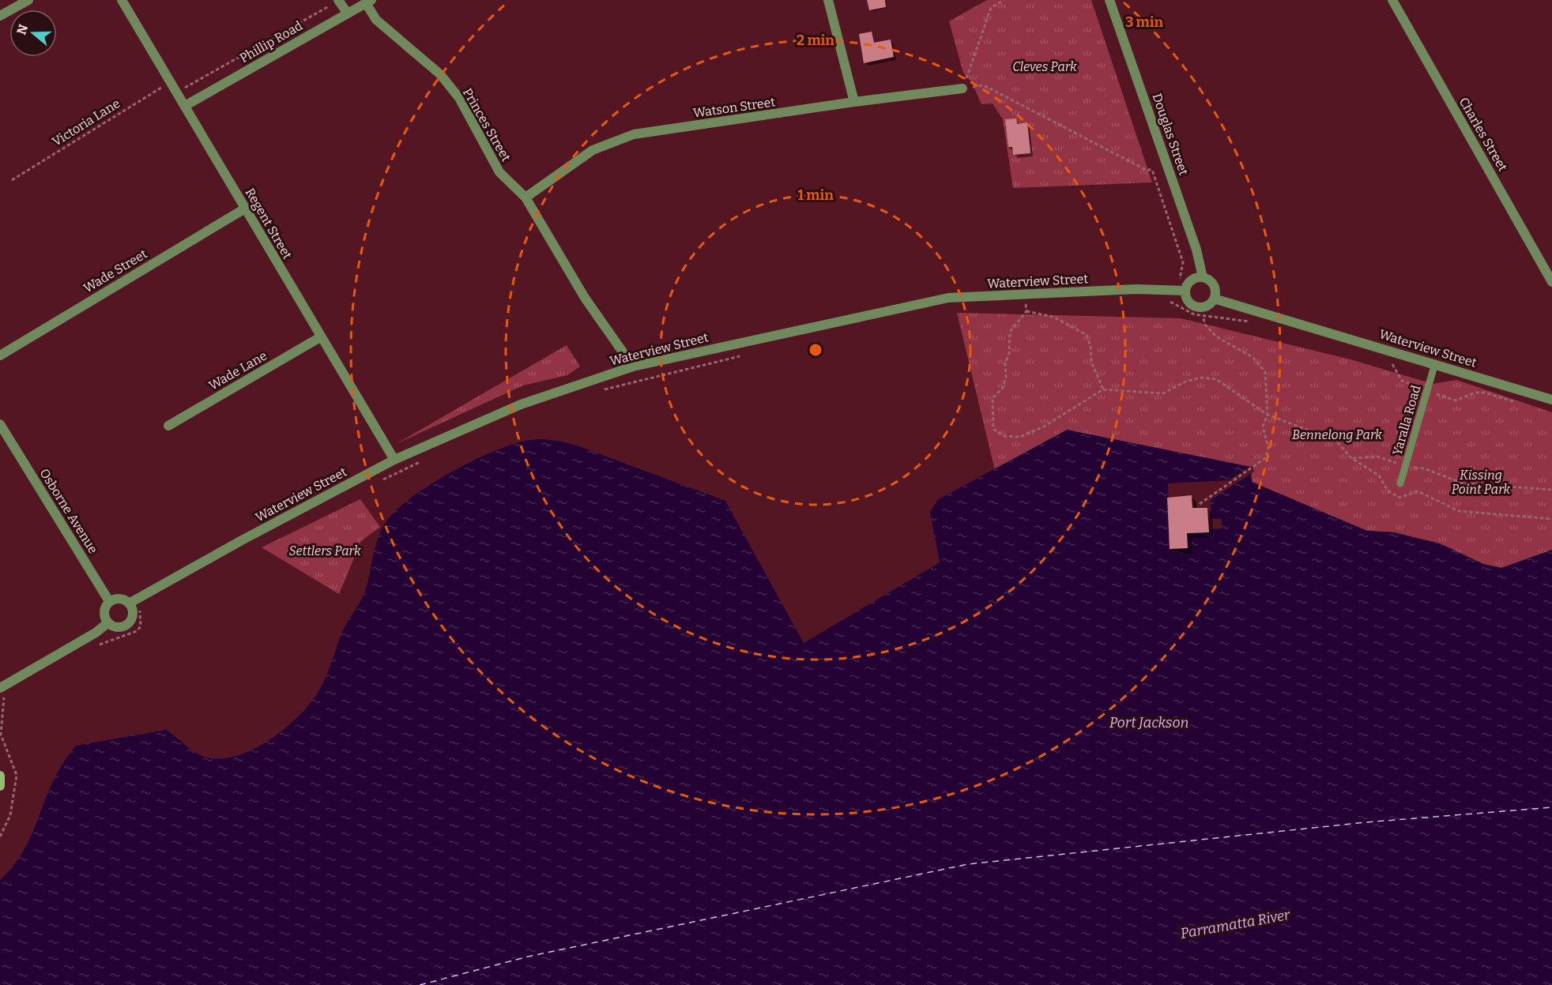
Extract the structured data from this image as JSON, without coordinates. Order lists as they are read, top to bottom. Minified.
{"streets":{"street":["Phillip Road","Watson Street","Princes Street","Douglas Street","Charles Street","Regent Street","Wade Street","Waterview Street","Wade Lane","Osborne Avenue"],"lane":["Yaralla Road"],"path":["Victoria Lane"]},"crossings":[["Phillip Road","Princes Street"],["Phillip Road","Regent Street"],["Watson Street","Princes Street"],["Victoria Lane","Regent Street"],["Princes Street","Waterview Street"],["Douglas Street","Waterview Street"],["Regent Street","Wade Street"],["Regent Street","Waterview Street"],["Regent Street","Wade Lane"],["Waterview Street","Yaralla Road"],["Waterview Street","Osborne Avenue"]],"water":["Port Jackson","Parramatta River"],"parks":["Cleves Park","Bennelong Park","Kissing Point Park","Settlers Park"],"north":"left","rings":["3 min","2 min","1 min"]}
